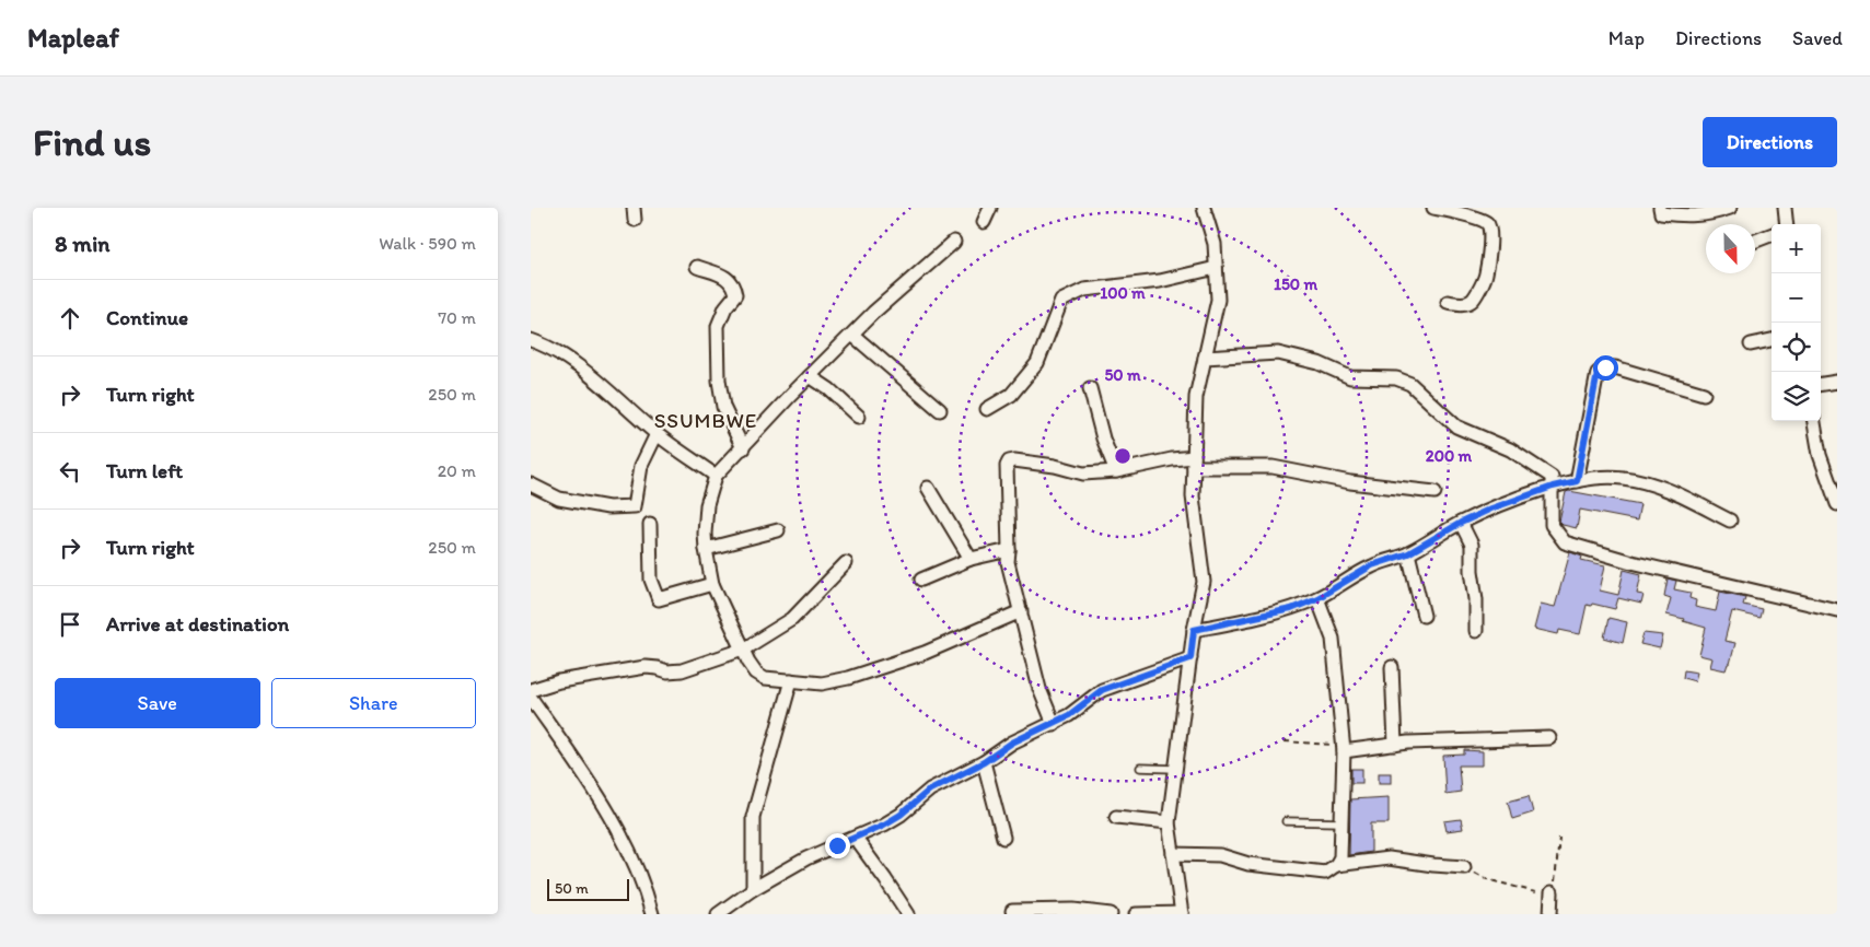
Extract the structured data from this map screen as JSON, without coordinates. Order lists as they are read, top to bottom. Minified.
{"districts":["SSUMBWE"],"scale_bar":"50 m","north":"bottom","page":{"header":"Mapleaf","nav":["Map","Directions","Saved"],"buttons":["Directions",["Save","Share"]],"title":"Find us","heading":["8 min","Walk · 590 m"],"map_buttons":["+","−"],"list":[["Continue","70 m"],["Turn right","250 m"],["Turn left","20 m"],["Turn right","250 m"],"Arrive at destination"],"scale":"50 m"},"rings":["150 m","100 m","50 m","200 m"]}
